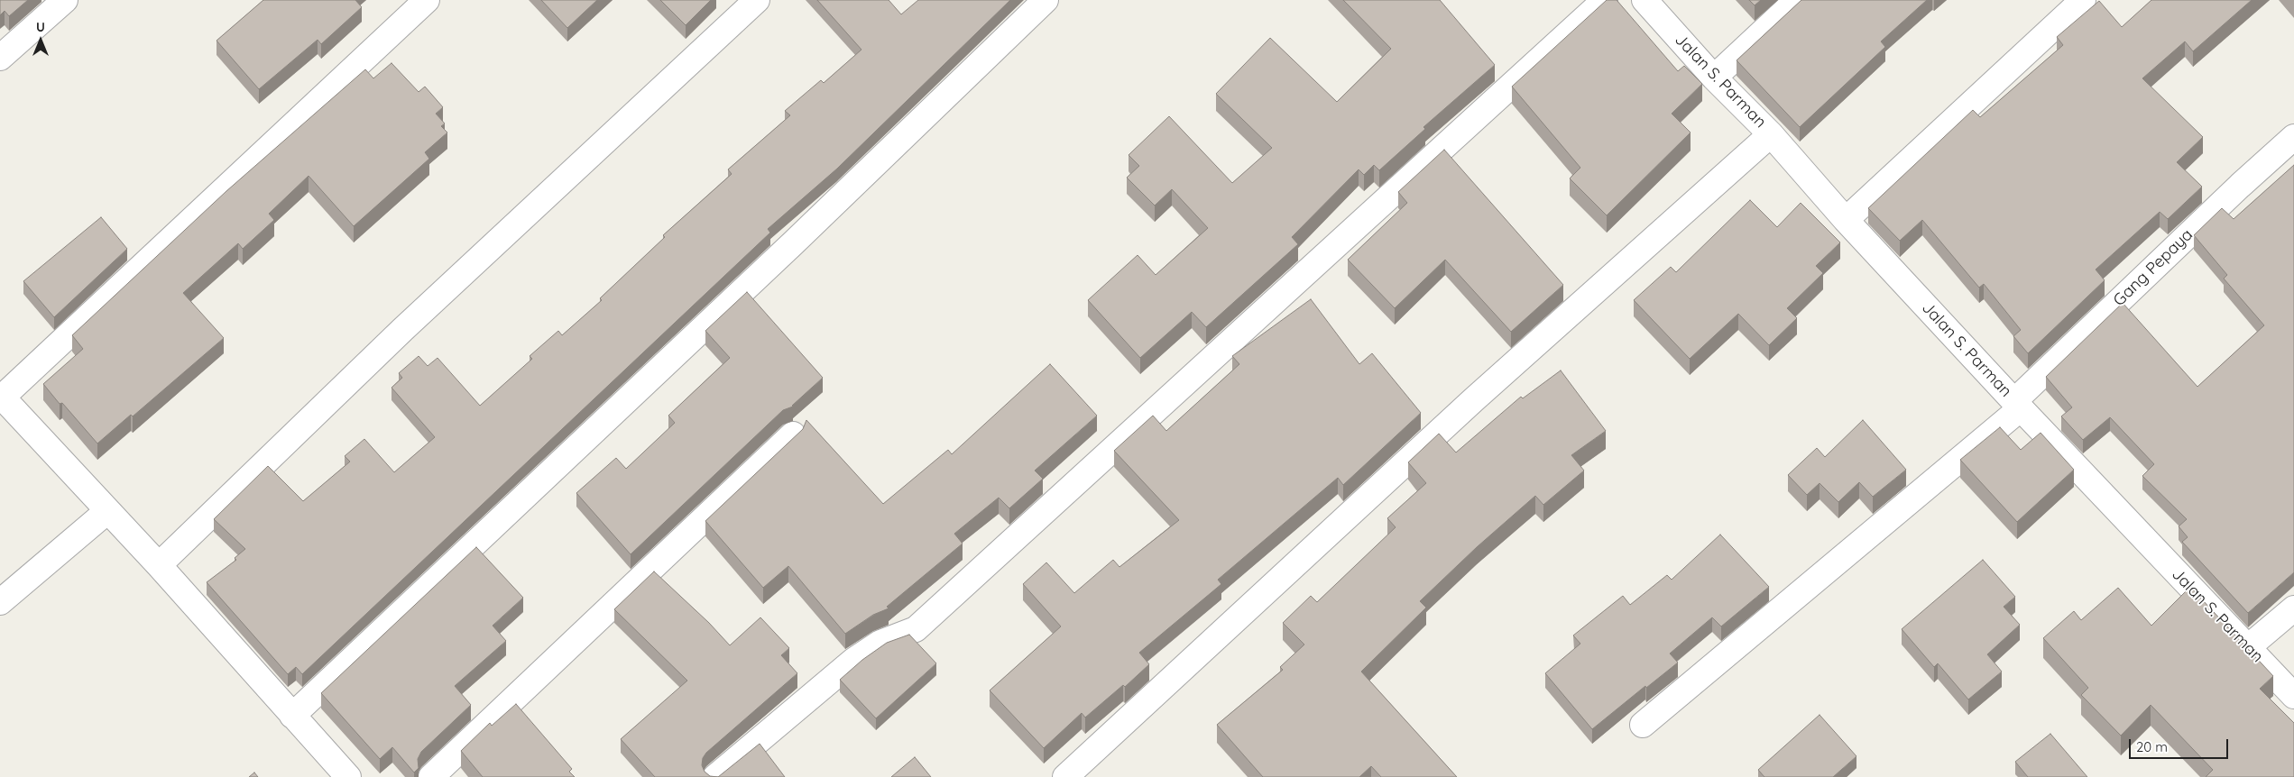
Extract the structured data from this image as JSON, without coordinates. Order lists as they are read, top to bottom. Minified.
{"streets":{"street":["Jalan S. Parman","Gang Pepaya"]},"crossings":[["Jalan S. Parman","Gang Pepaya"]],"scale_bar":"20 m","north":"top"}
